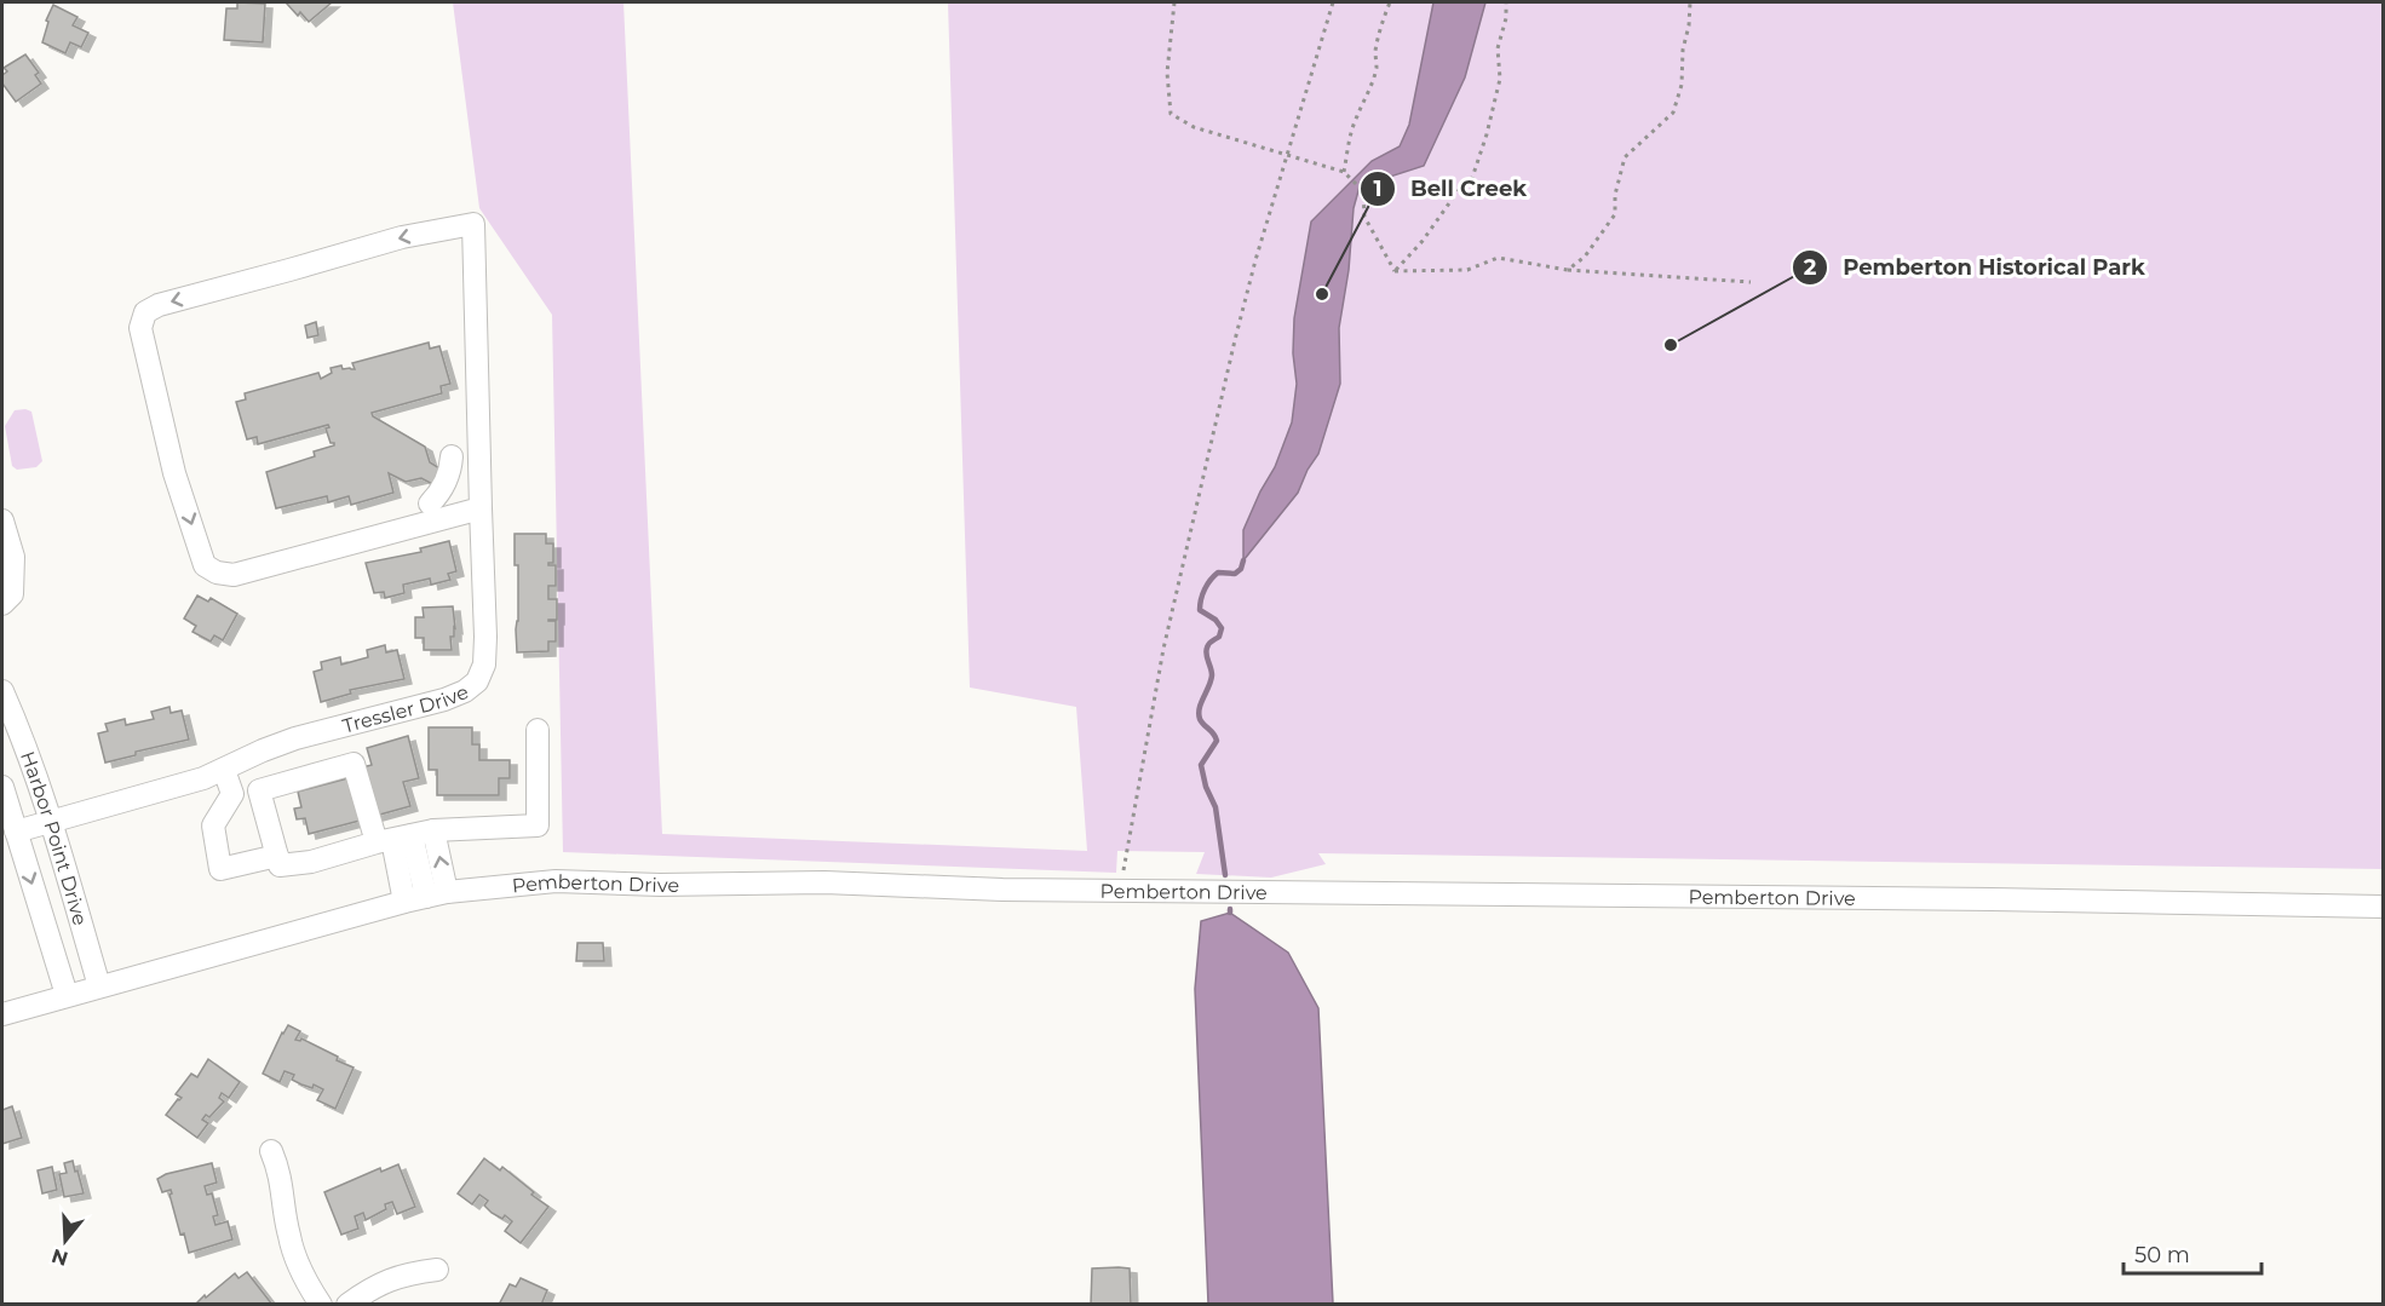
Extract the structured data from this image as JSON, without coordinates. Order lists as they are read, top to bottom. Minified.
{"streets":{"street":["Tressler Drive","Harbor Point Drive","Pemberton Drive"]},"crossings":[["Tressler Drive","Harbor Point Drive"],["Harbor Point Drive","Pemberton Drive"]],"places":["Bell Creek","Pemberton Historical Park"],"scale_bar":"50 m","north":"bottom"}
